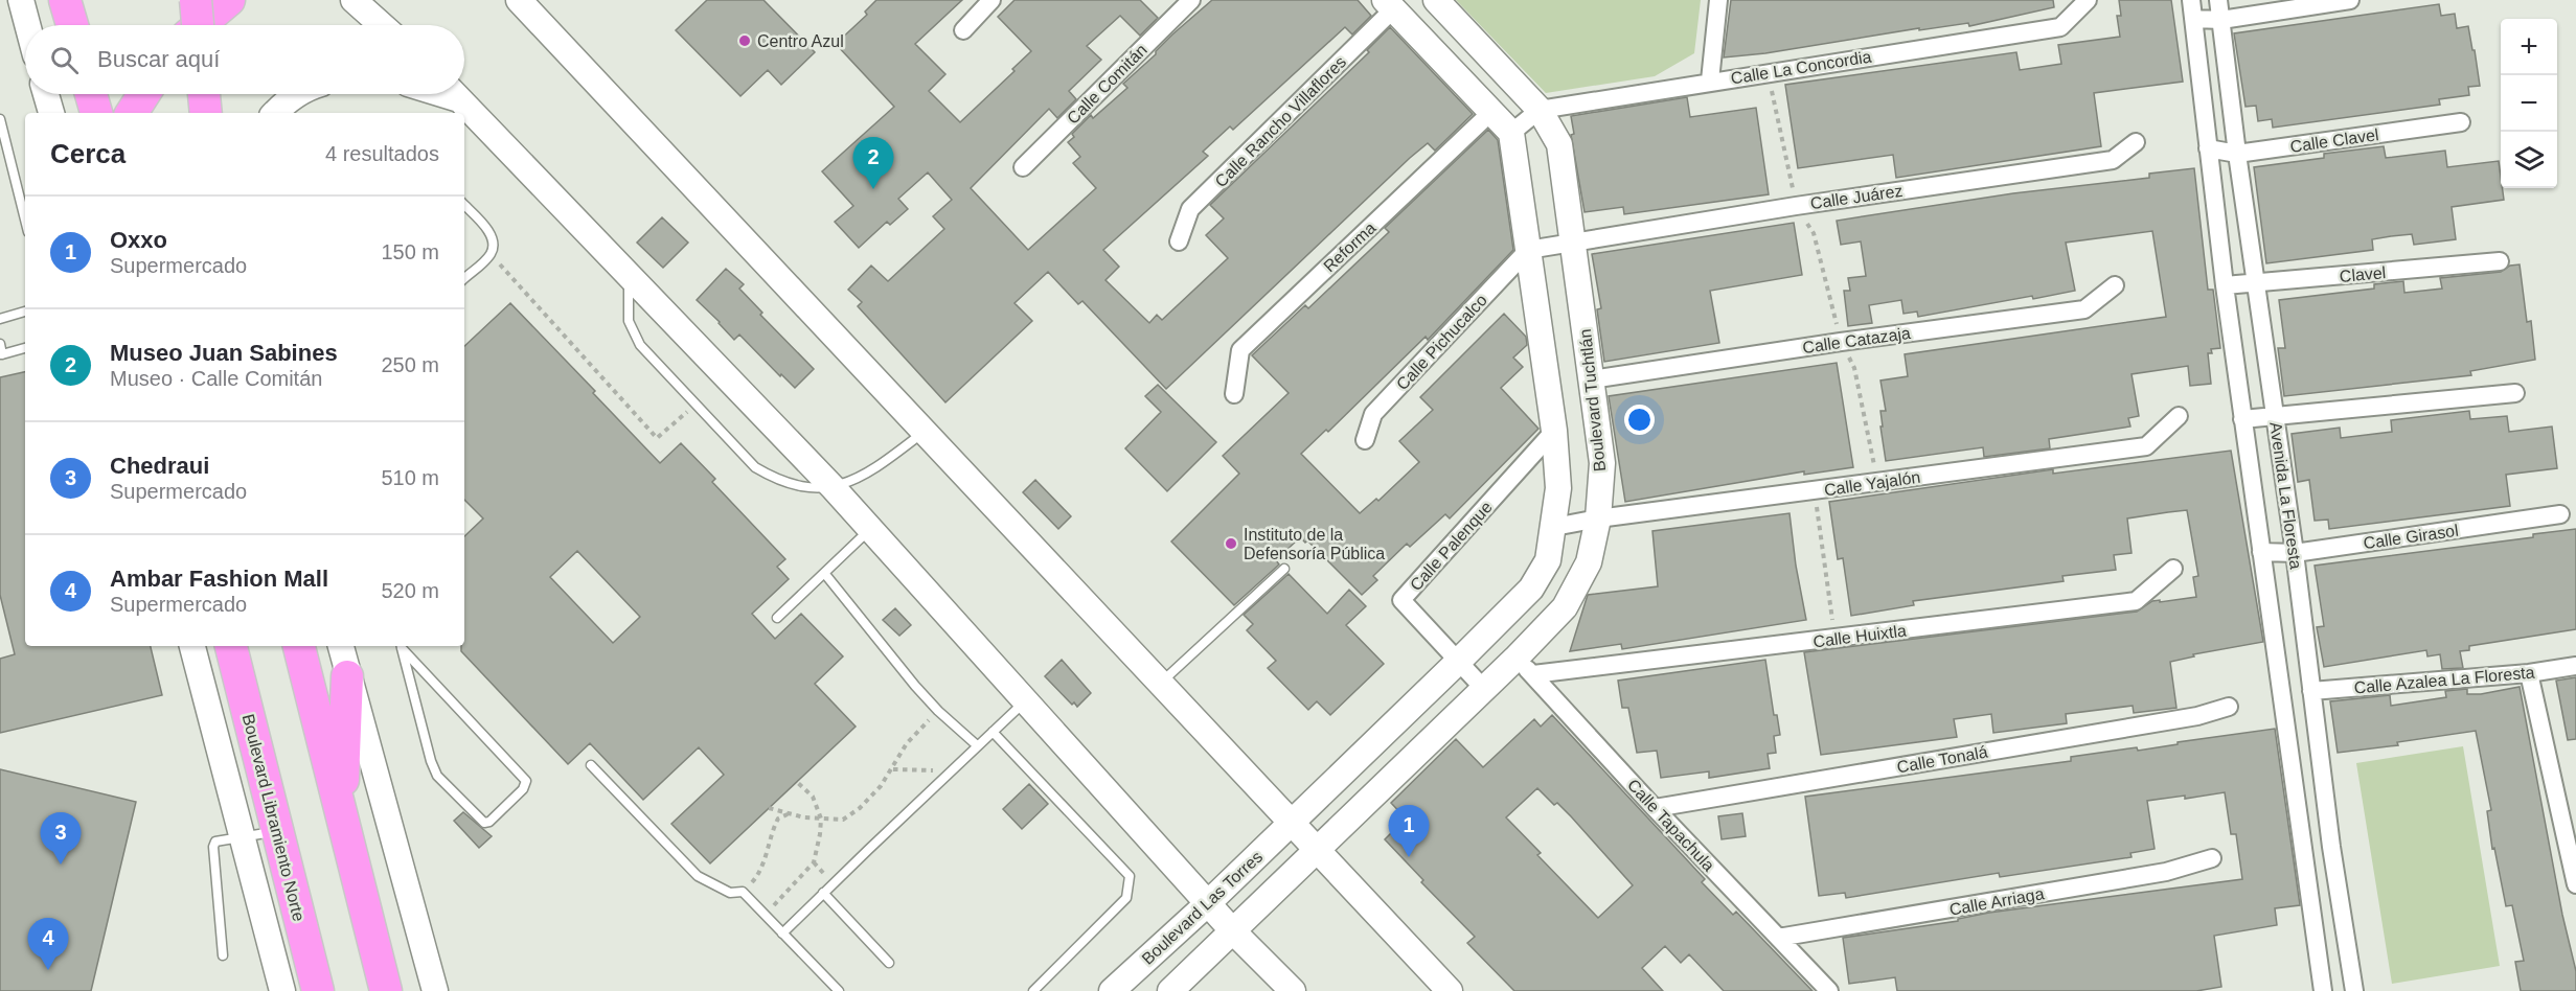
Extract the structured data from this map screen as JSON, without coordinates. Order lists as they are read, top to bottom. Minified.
{"streets":{"highway":["Boulevard Libramiento Norte"],"street":["Calle La Concordia","Calle Comitán","Calle Rancho Villaflores","Calle Clavel","Calle Juárez","Reforma","Clavel","Calle Catazaja","Calle Pichucalco","Boulevard Tuchtlán","Calle Yajalón","Avenida La Floresta","Calle Girasol","Calle Palenque","Calle Huixtla","Calle Azalea La Floresta","Calle Tonalá","Calle Tapachula","Calle Arriaga","Boulevard Las Torres"]},"crossings":[["Calle La Concordia","Boulevard Tuchtlán"],["Calle Clavel","Avenida La Floresta"],["Calle Juárez","Calle Pichucalco"],["Calle Juárez","Boulevard Tuchtlán"],["Clavel","Avenida La Floresta"],["Calle Catazaja","Boulevard Tuchtlán"],["Boulevard Tuchtlán","Calle Yajalón"],["Boulevard Tuchtlán","Calle Palenque"],["Boulevard Tuchtlán","Calle Huixtla"],["Boulevard Tuchtlán","Calle Tapachula"],["Avenida La Floresta","Calle Girasol"],["Avenida La Floresta","Calle Azalea La Floresta"],["Calle Huixtla","Calle Tapachula"],["Calle Tonalá","Calle Tapachula"],["Calle Tapachula","Calle Arriaga"]],"places":["Centro Azul","Instituto de la Defensoría Pública"],"page":{"map_buttons":["+","−"],"search":"Buscar aquí","heading":["Cerca","4 resultados"],"pins":["2","1","3","4"],"list":[{"mark":"1","name":"Oxxo","note":"Supermercado","value":"150 m"},{"mark":"2","name":"Museo Juan Sabines","note":"Museo · Calle Comitán","value":"250 m"},{"mark":"3","name":"Chedraui","note":"Supermercado","value":"510 m"},{"mark":"4","name":"Ambar Fashion Mall","note":"Supermercado","value":"520 m"}]}}
